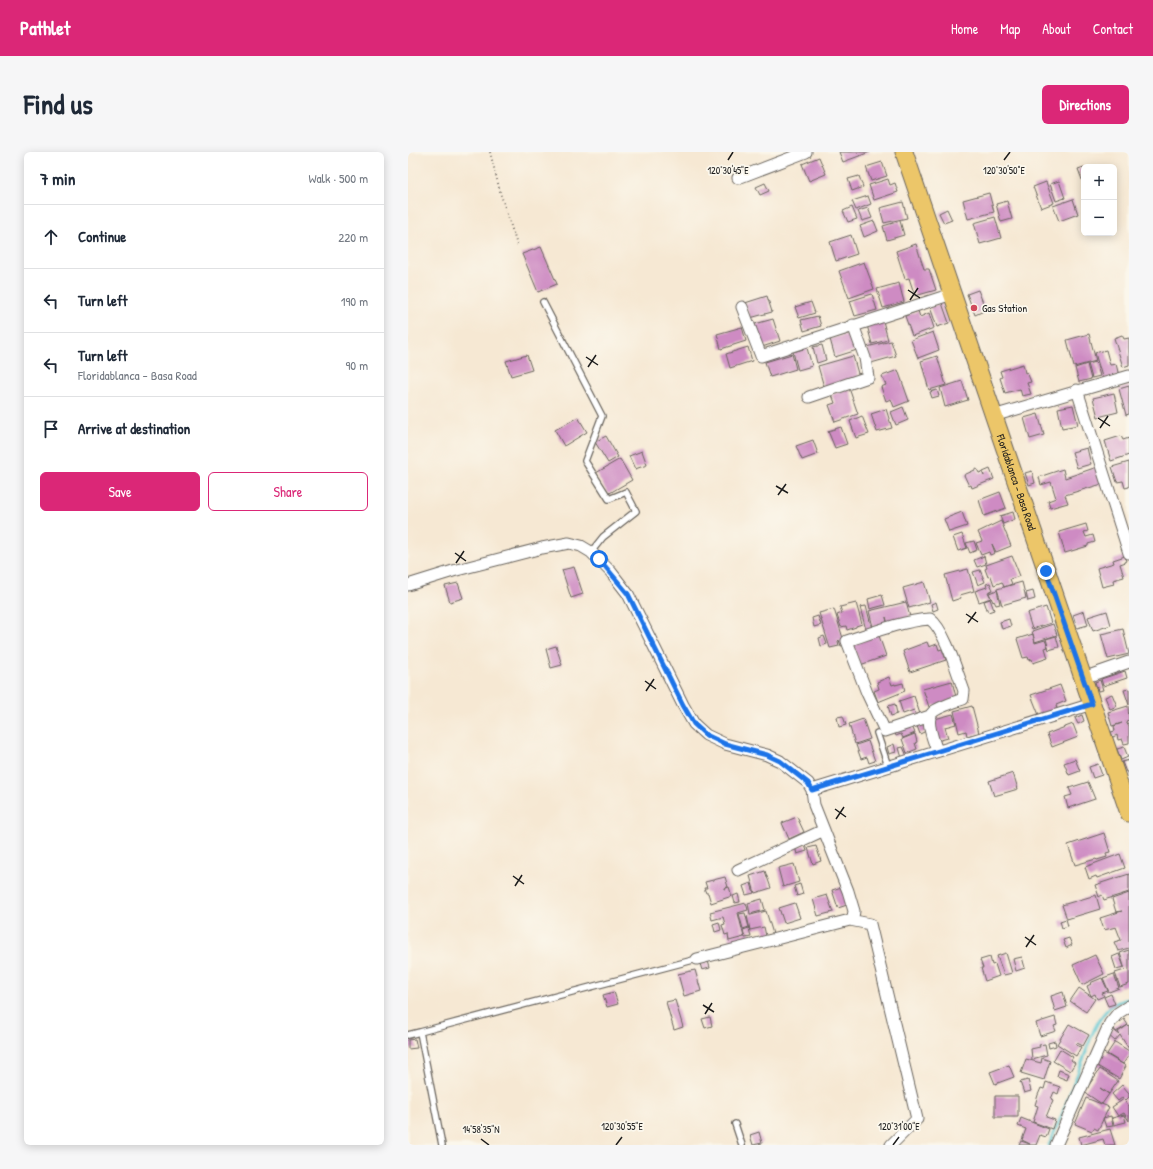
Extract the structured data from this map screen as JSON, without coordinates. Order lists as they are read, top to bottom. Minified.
{"streets":{"main road":["Floridablanca - Basa Road"]},"places":["Gas Station"],"page":{"header":"Pathlet","nav":["Home","Map","About","Contact"],"title":"Find us","buttons":["Directions",["Save","Share"]],"heading":["7 min","Walk · 500 m"],"map_buttons":["+","−"],"list":[["Continue","220 m"],["Turn left","190 m"],["Turn left","Floridablanca - Basa Road","90 m"],"Arrive at destination"]},"coordinates":["120°30'45\"E","120°30'50\"E","120°30'55\"E","120°31'00\"E","14°58'35\"N"]}
